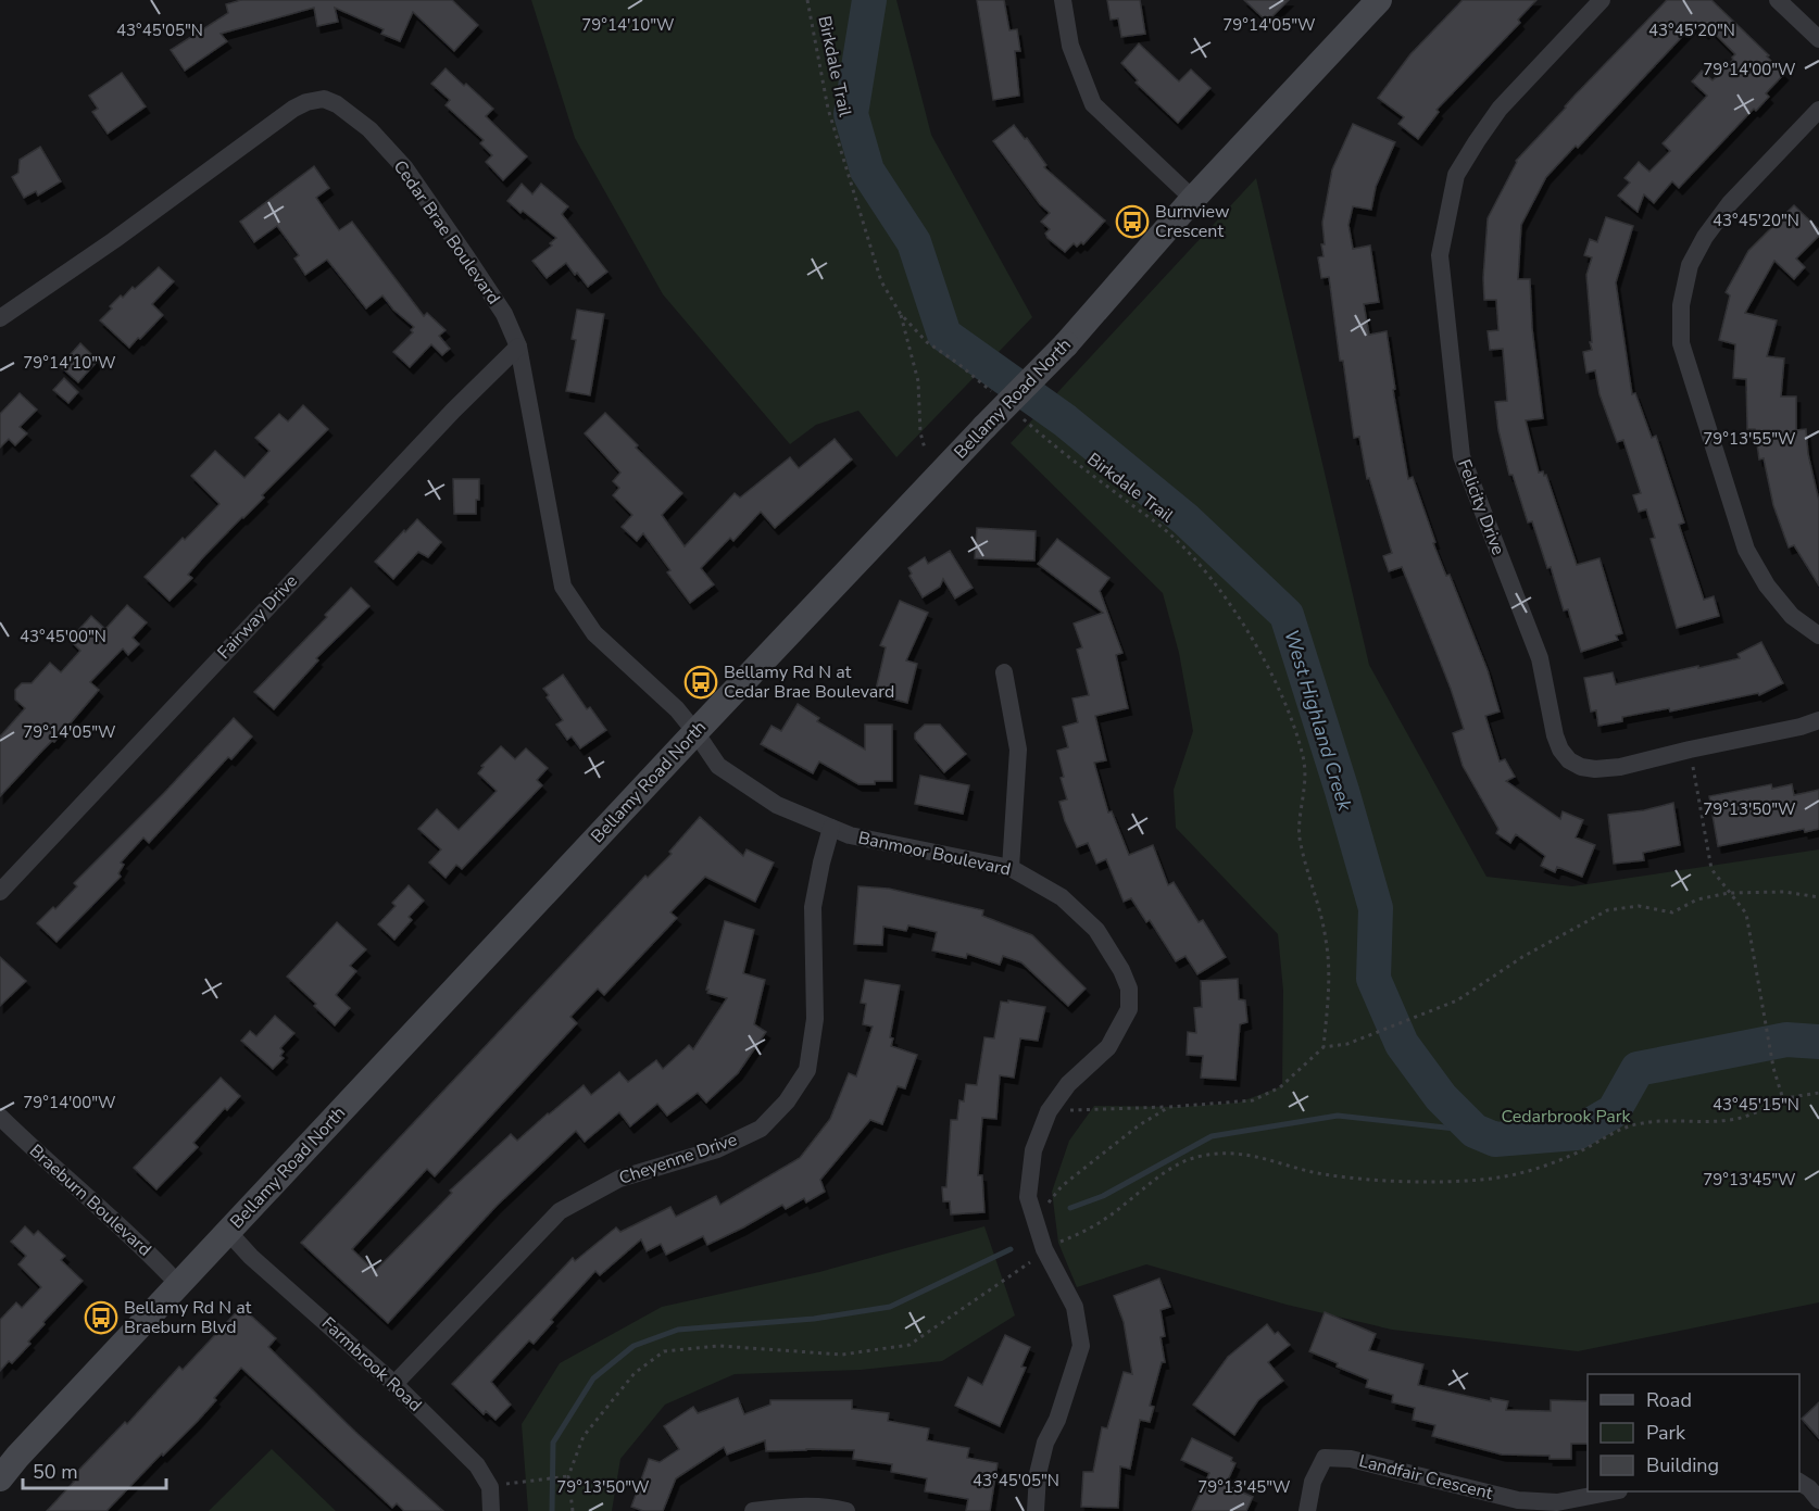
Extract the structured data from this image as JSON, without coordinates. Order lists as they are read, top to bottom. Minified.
{"streets":{"street":["Cedar Brae Boulevard","Bellamy Road North","Felicity Drive","Fairway Drive","Banmoor Boulevard","Cheyenne Drive","Braeburn Boulevard","Farmbrook Road","Landfair Crescent"],"path":["Birkdale Trail"]},"crossings":[["Cedar Brae Boulevard","Bellamy Road North"],["Cedar Brae Boulevard","Fairway Drive"],["Cedar Brae Boulevard","Banmoor Boulevard"],["Bellamy Road North","Banmoor Boulevard"],["Bellamy Road North","Braeburn Boulevard"],["Bellamy Road North","Farmbrook Road"],["Banmoor Boulevard","Cheyenne Drive"],["Cheyenne Drive","Farmbrook Road"]],"water":["West Highland Creek"],"parks":["Cedarbrook Park"],"places":{"bus stop":["Burnview Crescent","Bellamy Rd N at Cedar Brae Boulevard","Bellamy Rd N at Braeburn Blvd"]},"legend":["Road","Park","Building"],"scale_bar":"50 m","coordinates":["79°14'10\"W","79°14'05\"W","43°45'05\"N","43°45'20\"N","79°14'00\"W","79°13'55\"W","43°45'00\"N","79°13'50\"W","43°45'15\"N","79°13'45\"W"]}
